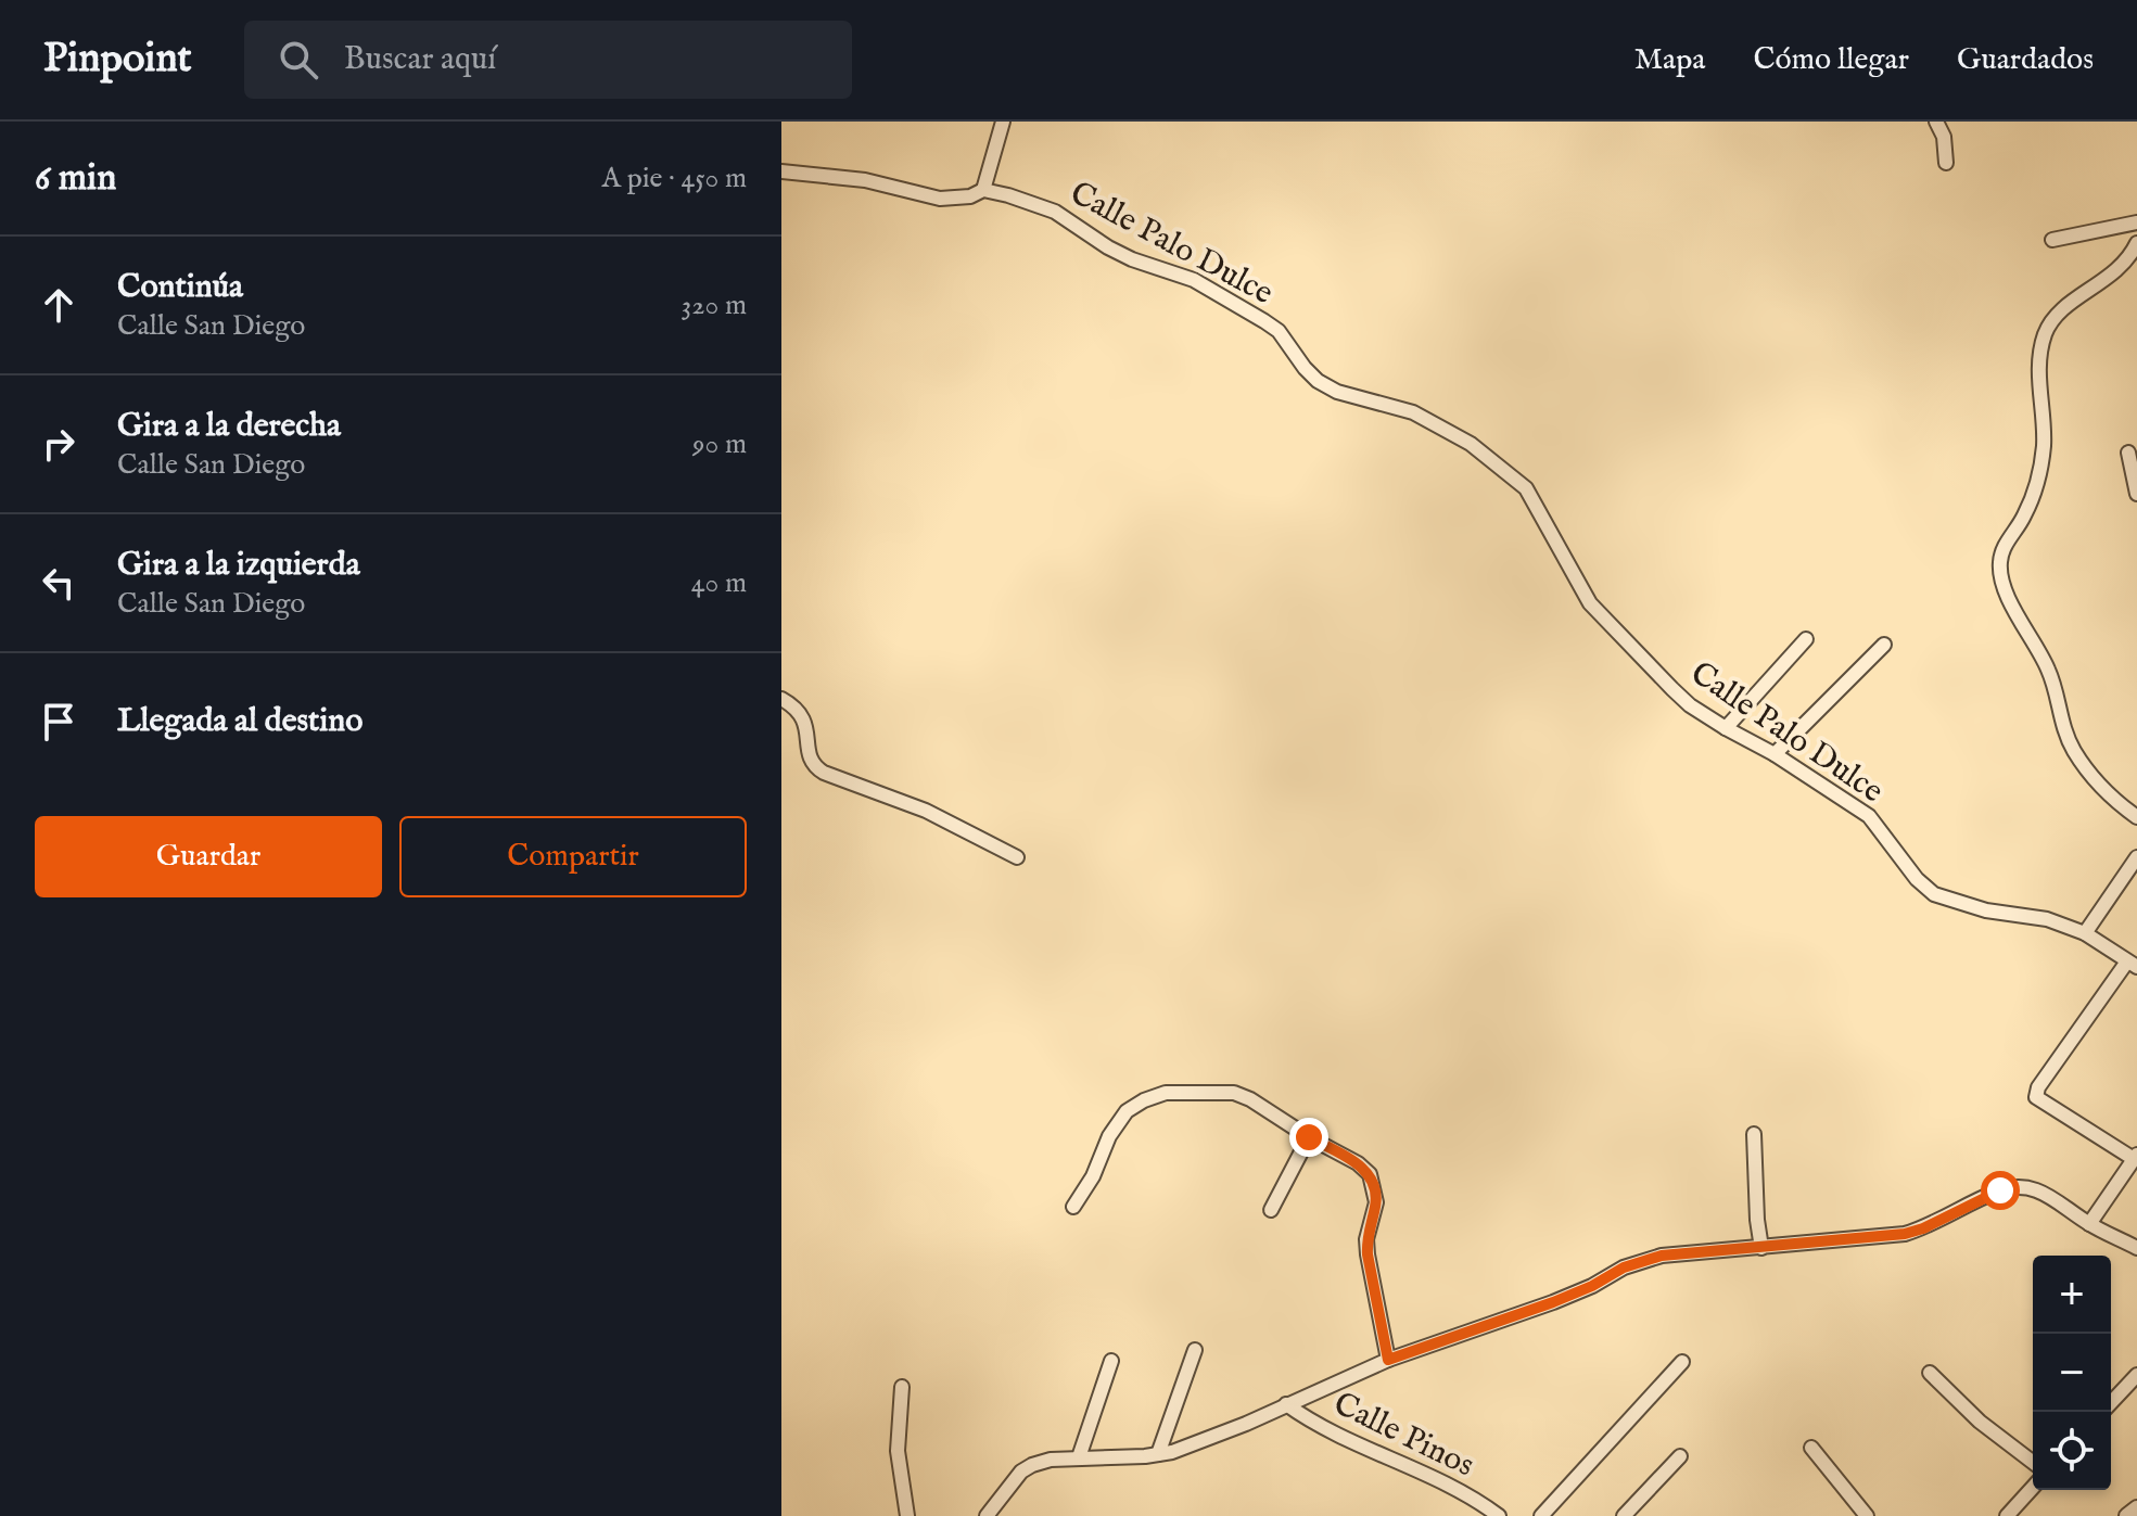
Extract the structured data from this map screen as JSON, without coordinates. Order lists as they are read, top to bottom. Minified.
{"streets":{"street":["Calle Palo Dulce","Calle Pinos"]},"page":{"header":"Pinpoint","search":"Buscar aquí","nav":["Mapa","Cómo llegar","Guardados"],"heading":["6 min","A pie · 450 m"],"list":[["Continúa","Calle San Diego","320 m"],["Gira a la derecha","Calle San Diego","90 m"],["Gira a la izquierda","Calle San Diego","40 m"],"Llegada al destino"],"buttons":["Guardar","Compartir"],"map_buttons":["+","−"]}}
